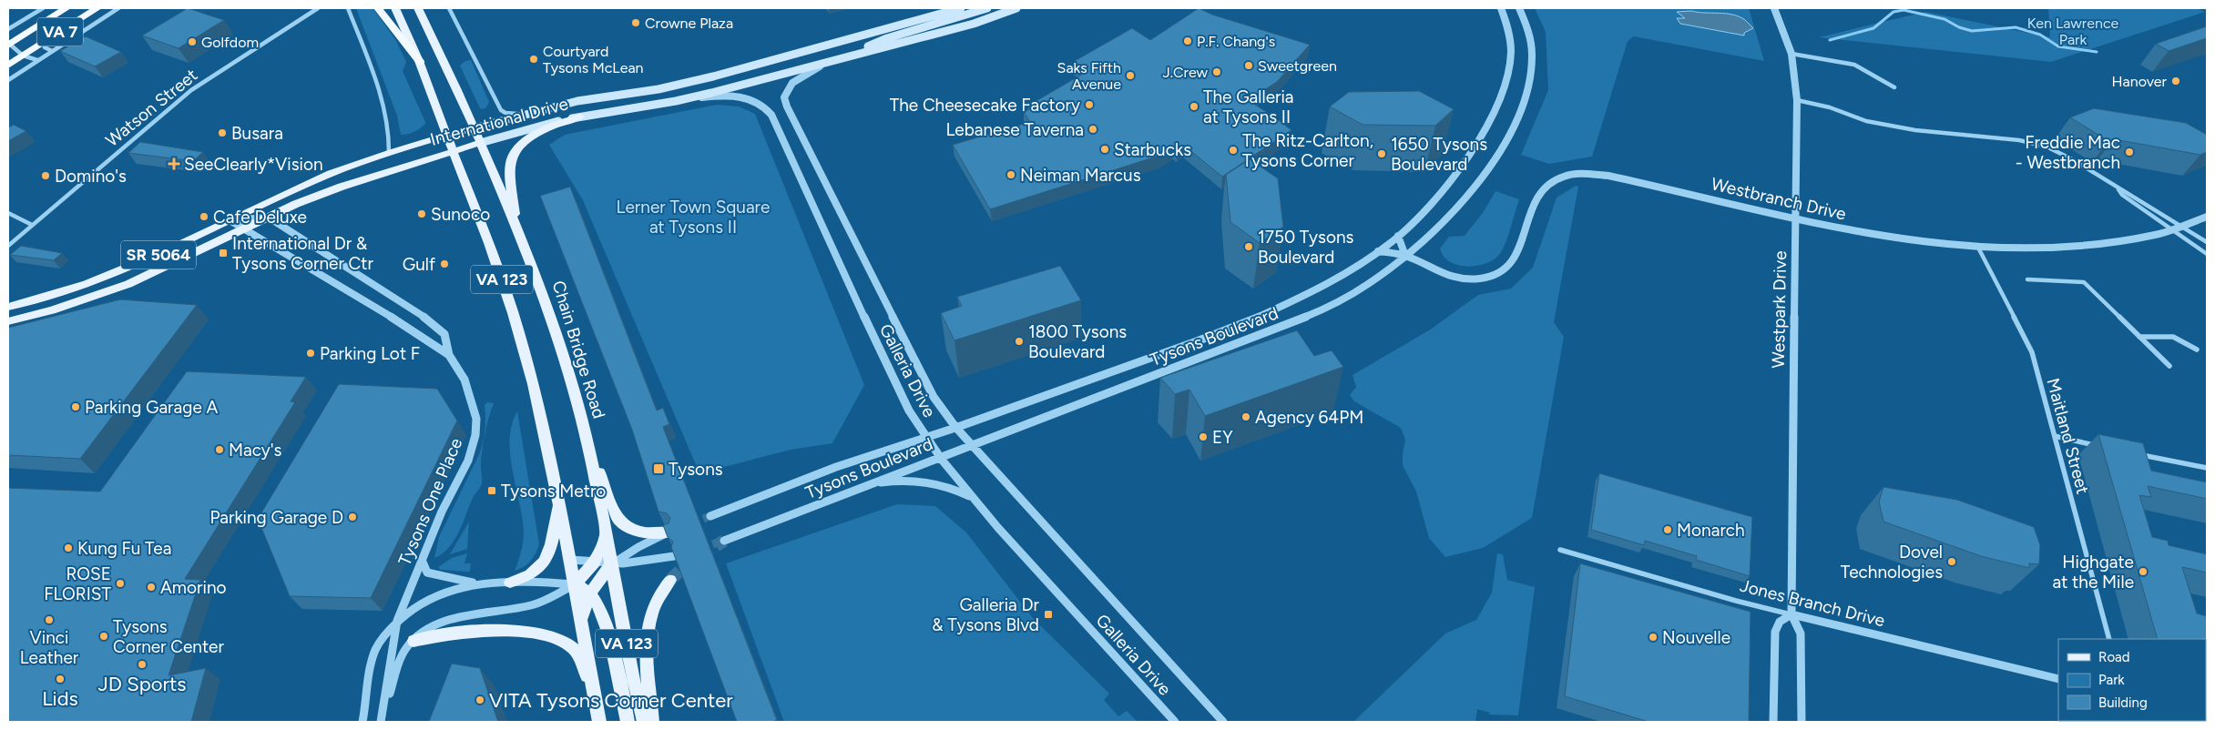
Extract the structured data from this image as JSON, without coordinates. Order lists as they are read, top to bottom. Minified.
{"streets":{"highway":["VA 7"],"main road":["International Drive","SR 5064","VA 123","Chain Bridge Road"],"street":["Watson Street","Westbranch Drive","Westpark Drive","Tysons Boulevard","Galleria Drive","Maitland Street","Tysons One Place","Jones Branch Drive"]},"crossings":[["International Drive","VA 123"],["International Drive","Chain Bridge Road"],["International Drive","Galleria Drive"],["International Drive","Tysons One Place"],["Westbranch Drive","Westpark Drive"],["Westbranch Drive","Tysons Boulevard"],["Westbranch Drive","Maitland Street"],["Westpark Drive","Jones Branch Drive"],["Tysons Boulevard","Galleria Drive"]],"parks":["Ken Lawrence Park","Lerner Town Square at Tysons II"],"places":{"other":["Crowne Plaza","P.F. Chang's","Golfdom","Courtyard Tysons McLean","Sweetgreen","J.Crew","Saks Fifth Avenue","Hanover","The Cheesecake Factory","The Galleria at Tysons II","Lebanese Taverna","Busara","Starbucks","The Ritz-Carlton, Tysons Corner","Freddie Mac - Westbranch","1650 Tysons Boulevard","Neiman Marcus","Domino's","Sunoco","Cafe Deluxe","1750 Tysons Boulevard","Gulf","1800 Tysons Boulevard","Parking Lot F","Parking Garage A","Agency 64PM","EY","Macy's","Parking Garage D","Monarch","Kung Fu Tea","Dovel Technologies","Highgate at the Mile","ROSE FLORIST","Amorino","Vinci Leather","Tysons Corner Center","Nouvelle","JD Sports","Lids","VITA Tysons Corner Center"],"health":["SeeClearly*Vision"],"transit":["International Dr & Tysons Corner Ctr","Tysons","Tysons Metro","Galleria Dr & Tysons Blvd"]},"legend":["Road","Park","Building"]}
